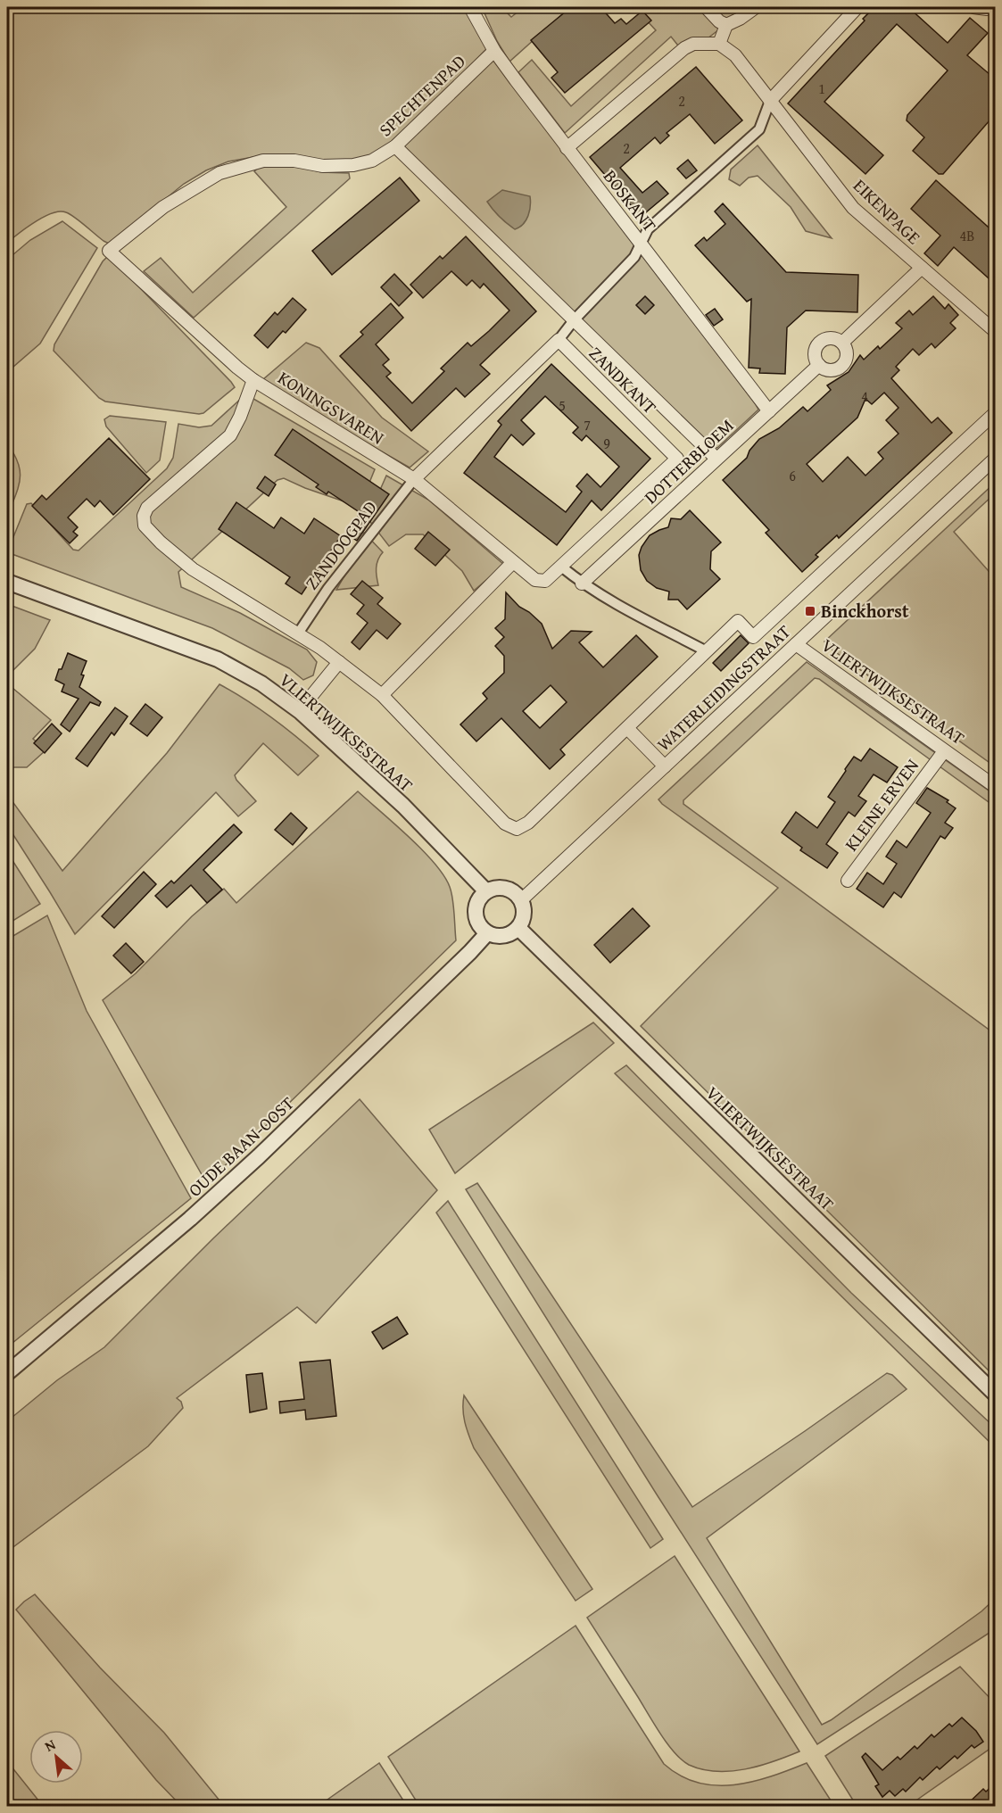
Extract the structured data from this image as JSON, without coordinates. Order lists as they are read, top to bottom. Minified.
{"streets":{"street":["SPECHTENPAD","BOSKANT","EIKENPAGE","ZANDKANT","KONINGSVAREN","DOTTERBLOEM","ZANDOOGPAD","WATERLEIDINGSTRAAT","VLIERTWIJKSESTRAAT","KLEINE ERVEN","OUDE BAAN-OOST"]},"crossings":[["SPECHTENPAD","BOSKANT"],["SPECHTENPAD","ZANDKANT"],["SPECHTENPAD","KONINGSVAREN"],["BOSKANT","DOTTERBLOEM"],["ZANDKANT","KONINGSVAREN"],["ZANDKANT","DOTTERBLOEM"],["KONINGSVAREN","ZANDOOGPAD"],["WATERLEIDINGSTRAAT","VLIERTWIJKSESTRAAT"],["WATERLEIDINGSTRAAT","OUDE BAAN-OOST"],["VLIERTWIJKSESTRAAT","KLEINE ERVEN"],["VLIERTWIJKSESTRAAT","OUDE BAAN-OOST"]],"places":{"transit":["Binckhorst"]},"house_numbers":["1","2","2","4B","4","5","7","9","6"],"north":"top left"}
